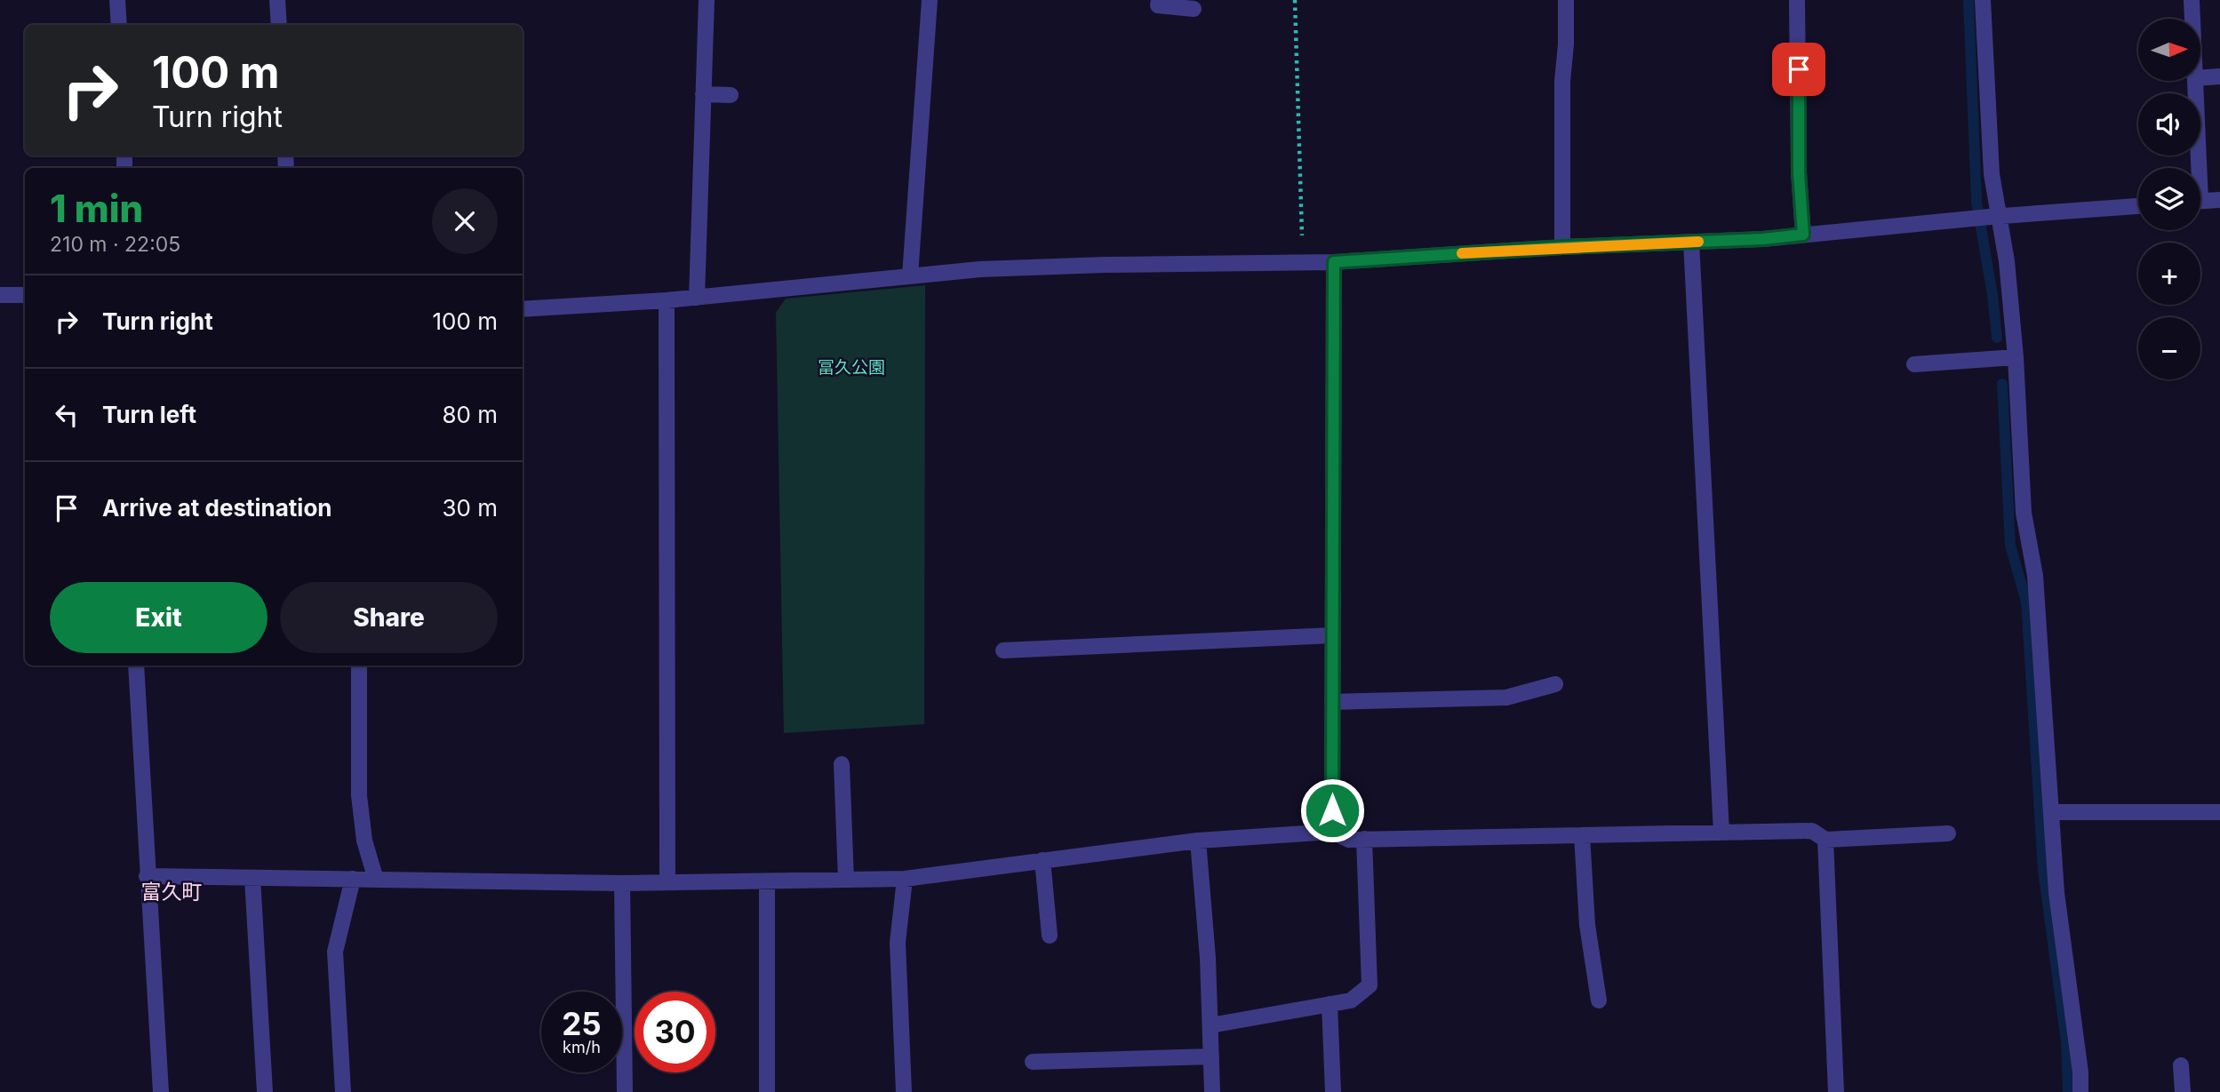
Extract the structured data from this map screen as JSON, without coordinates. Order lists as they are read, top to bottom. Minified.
{"districts":["富久町"],"parks":["冨久公園"],"north":"right","page":{"map_buttons":["+","−"],"turn":["100 m","Turn right"],"heading":["1 min","210 m · 22:05"],"list":[{"name":"Turn right","value":"100 m"},{"name":"Turn left","value":"80 m"},{"name":"Arrive at destination","value":"30 m"}],"buttons":["Exit","Share"],"speed":"25 km/h","limit":"30"}}
